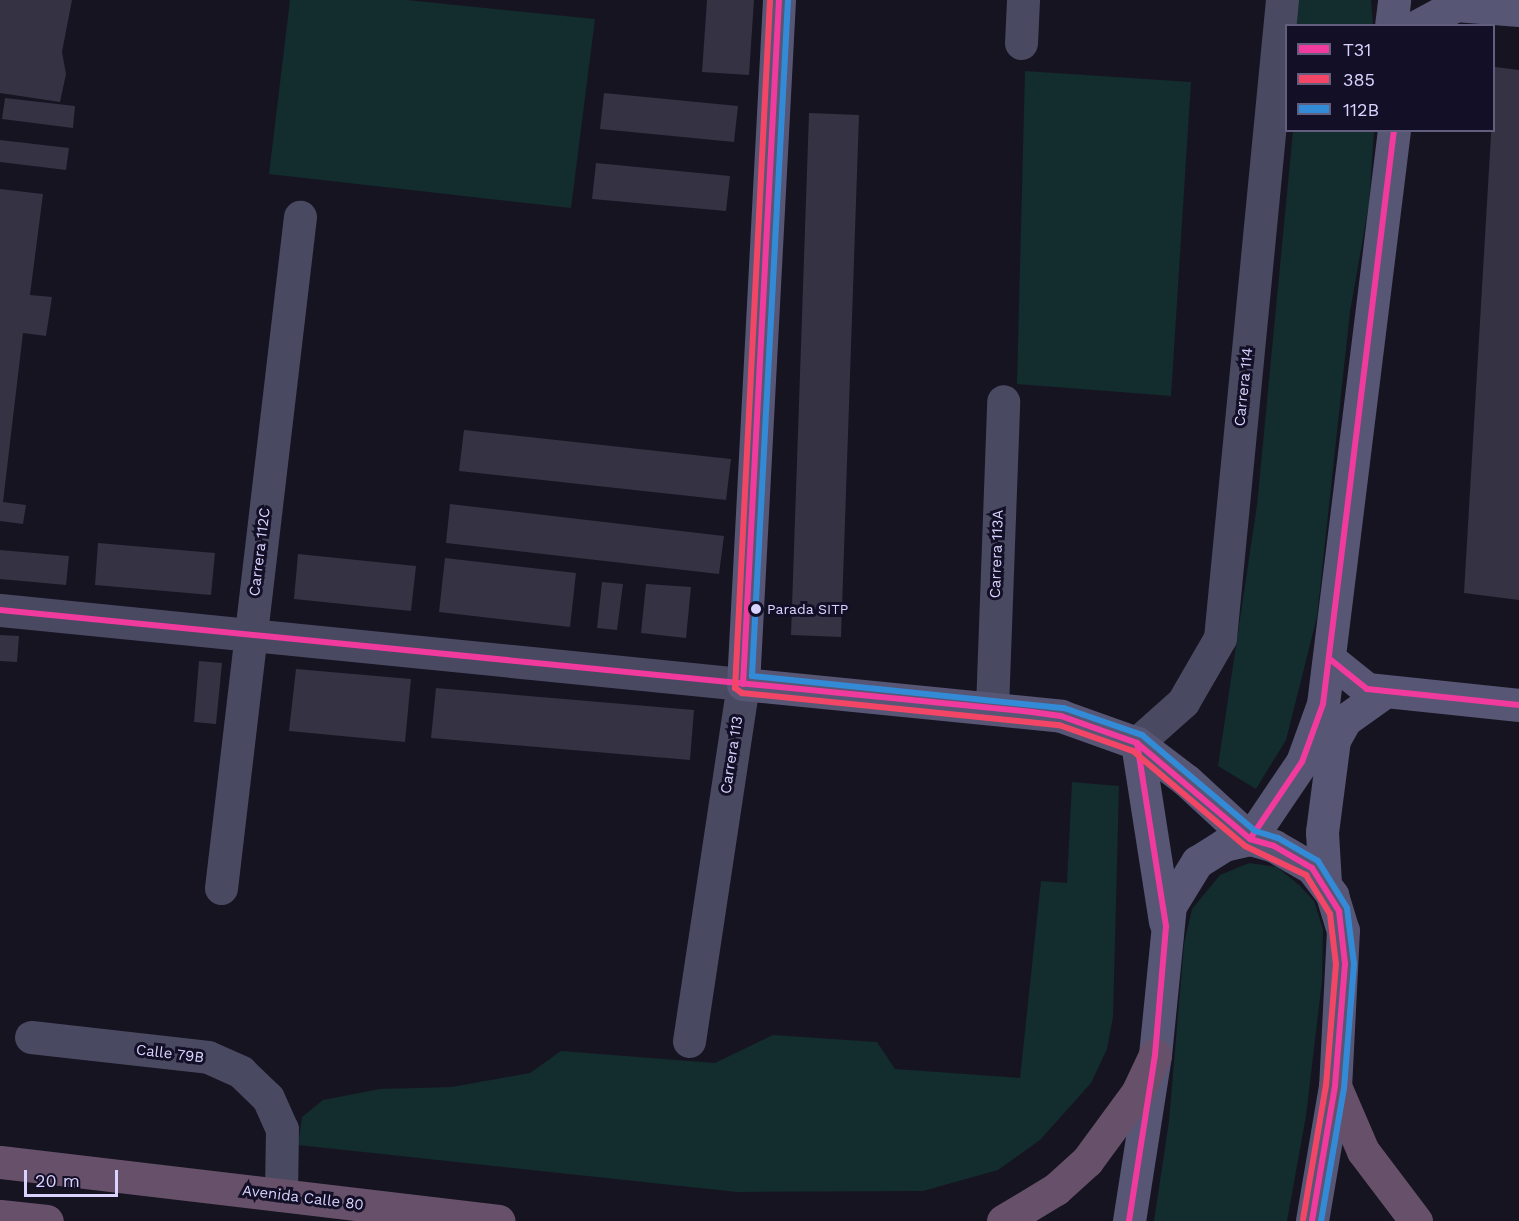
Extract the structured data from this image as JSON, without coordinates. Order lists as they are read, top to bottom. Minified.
{"streets":{"highway":["Avenida Calle 80"],"street":["Carrera 114","Carrera 112C","Carrera 113A","Carrera 113","Calle 79B"]},"crossings":[["Calle 79B","Avenida Calle 80"]],"places":["Parada SITP"],"lines":["transit line T31","transit line 385","transit line 112B"],"legend":["T31","385","112B"],"scale_bar":"20 m"}
